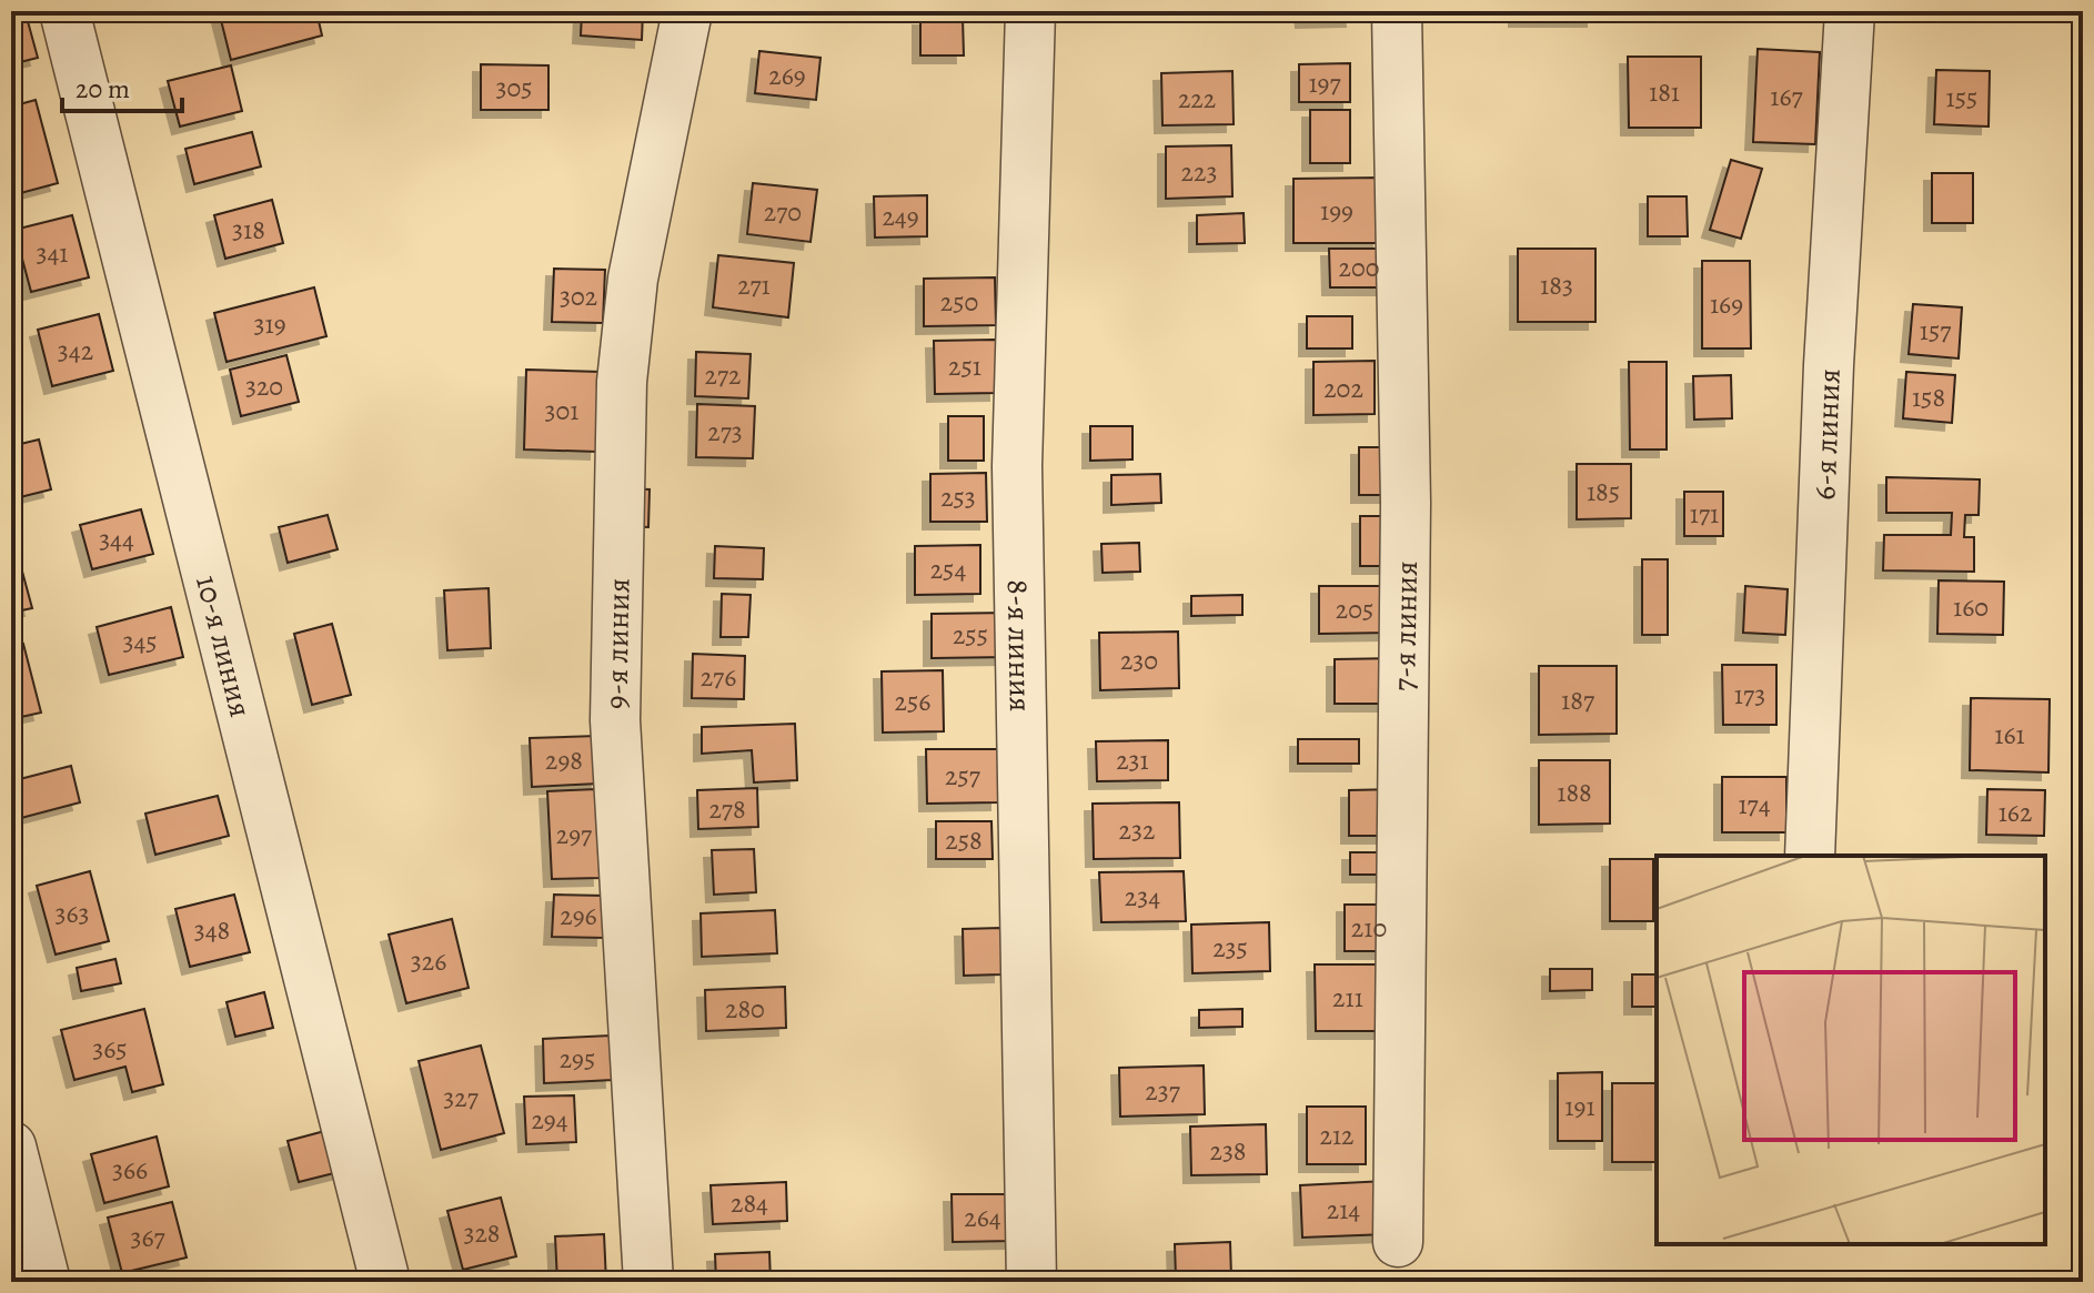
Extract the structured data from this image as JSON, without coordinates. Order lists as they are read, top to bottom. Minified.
{"streets":{"street":["6-я линия","7-я линия","9-я линия","10-я линия","8-я линия"]},"house_numbers":["269","197","305","181","167","155","222","223","199","270","249","318","341","200","271","183","302","250","169","319","157","342","251","272","320","202","158","301","273","185","253","171","344","254","160","205","255","345","230","276","173","187","256","161","298","231","257","188","174","278","162","232","297","258","234","363","296","210","348","235","326","211","280","365","295","237","327","191","294","212","238","366","284","214","264","328","367"],"scale_bar":"20 m"}
